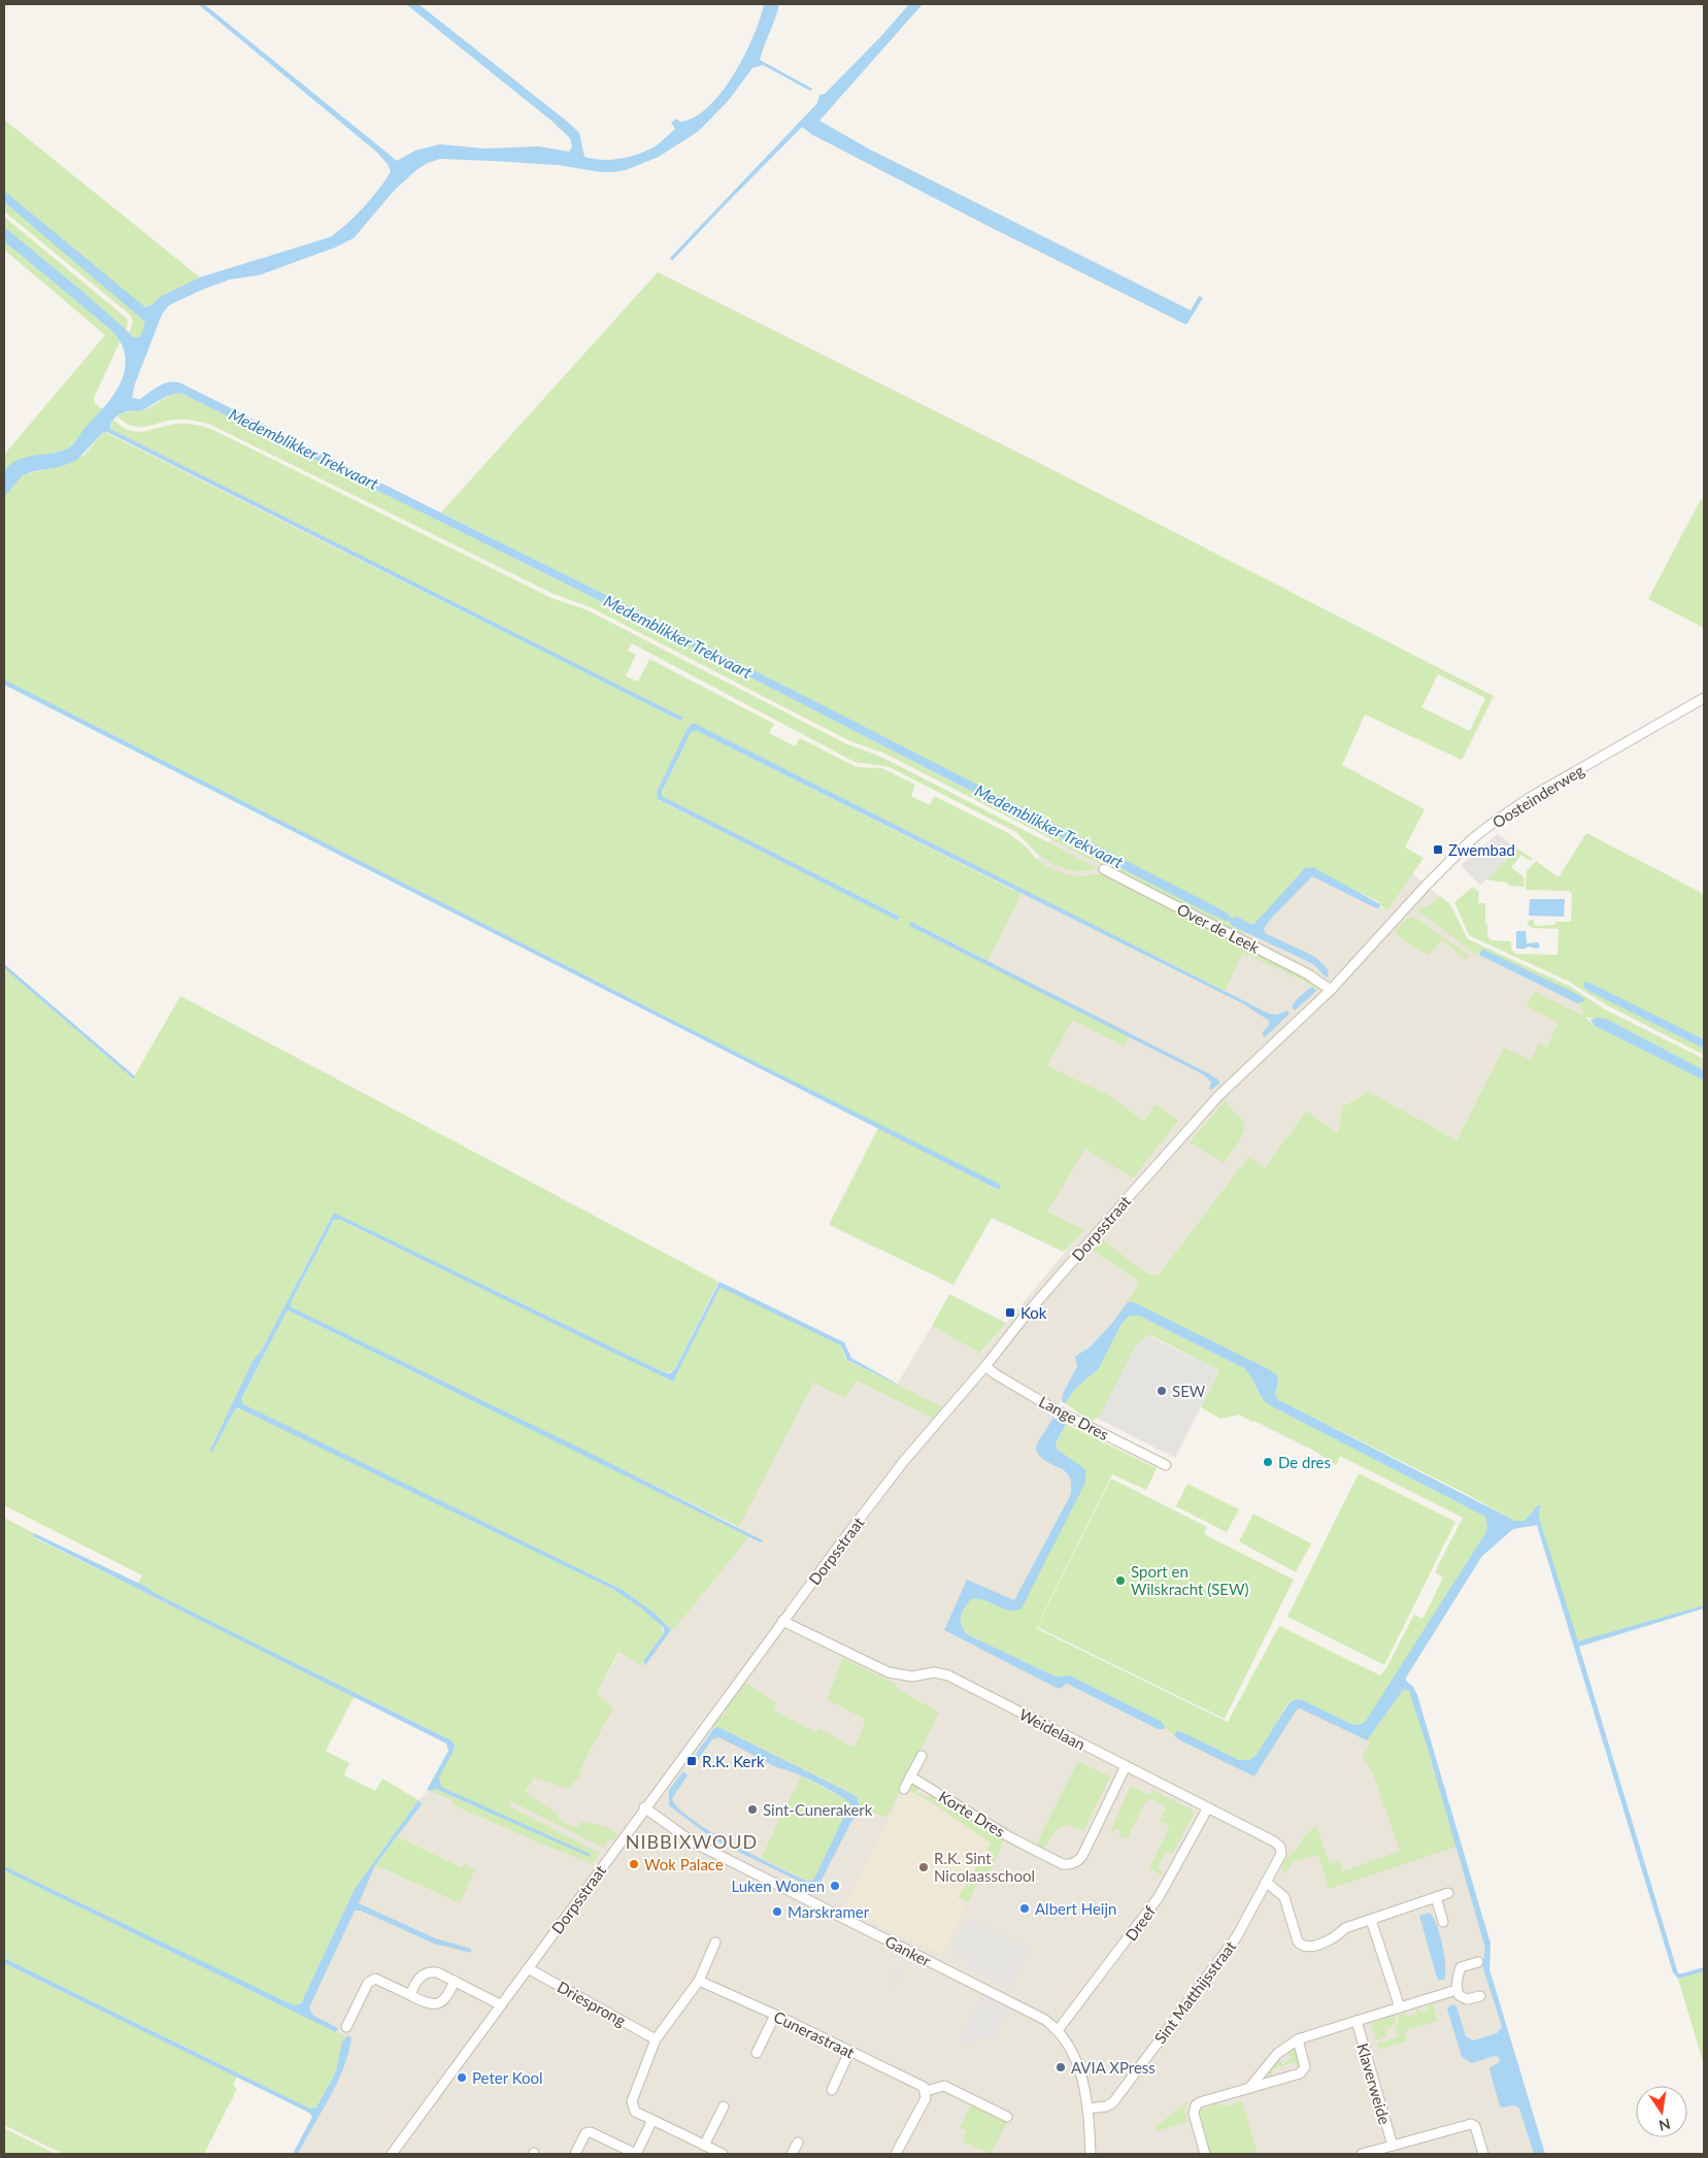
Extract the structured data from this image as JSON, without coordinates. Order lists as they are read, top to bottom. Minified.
{"streets":{"street":["Oosteinderweg","Over de Leek","Dorpsstraat","Lange Dres","Weidelaan","Korte Dres","Dreef","Ganker","Sint Matthijsstraat","Driesprong","Cunerastraat","Klaverweide"]},"crossings":[["Oosteinderweg","Over de Leek"],["Oosteinderweg","Dorpsstraat"],["Over de Leek","Dorpsstraat"],["Dorpsstraat","Lange Dres"],["Dorpsstraat","Weidelaan"],["Dorpsstraat","Ganker"],["Dorpsstraat","Driesprong"],["Weidelaan","Korte Dres"],["Weidelaan","Dreef"],["Weidelaan","Sint Matthijsstraat"],["Dreef","Ganker"],["Ganker","Sint Matthijsstraat"]],"districts":["NIBBIXWOUD"],"water":["Medemblikker Trekvaart"],"places":{"transit":["Zwembad","Kok","R.K. Kerk"],"other":["SEW","De dres","Sport en Wilskracht (SEW)","Sint-Cunerakerk","Wok Palace","R.K. Sint Nicolaasschool","Luken Wonen","Albert Heijn","Marskramer","AVIA XPress","Peter Kool"]},"north":"bottom"}
